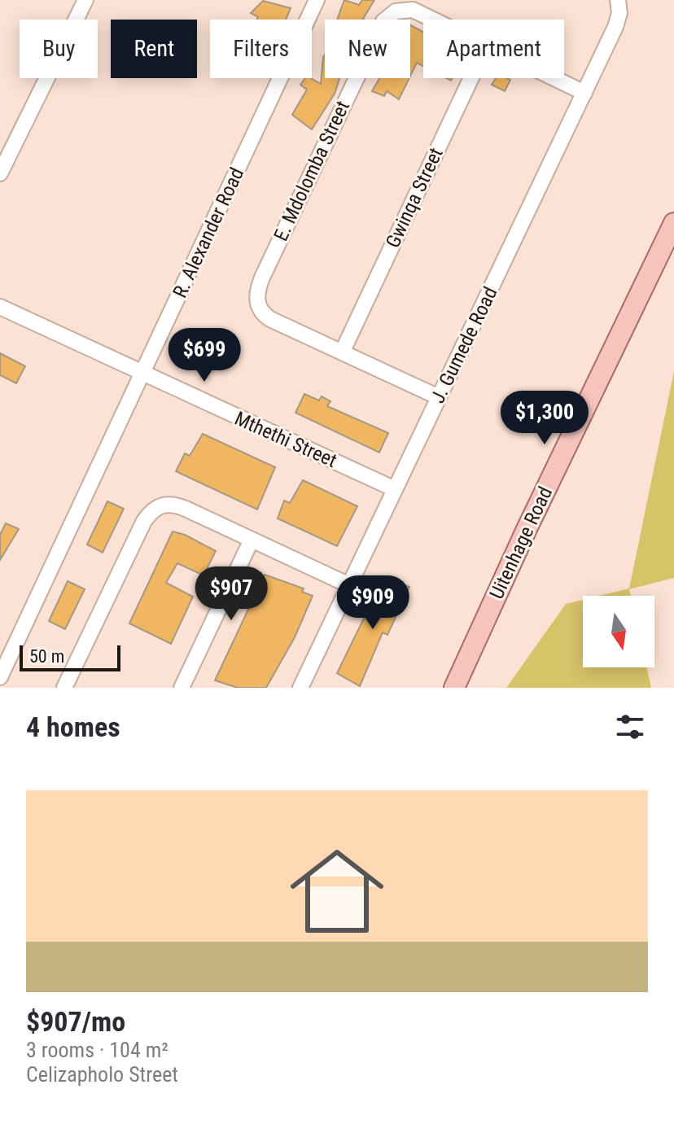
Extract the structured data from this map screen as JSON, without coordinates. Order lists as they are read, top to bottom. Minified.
{"streets":{"main road":["Uitenhage Road"],"street":["E. Mdolomba Street","Gwinqa Street","R. Alexander Road","J. Gumede Road","Mthethi Street"]},"crossings":[["E. Mdolomba Street","Gwinqa Street"],["E. Mdolomba Street","J. Gumede Road"],["R. Alexander Road","Mthethi Street"],["J. Gumede Road","Mthethi Street"]],"scale_bar":"50 m","north":"bottom","page":{"chip":["Buy","Rent","Filters","New","Apartment"],"price":["$699","$1,300","$907","$909"],"scale":"50 m","heading":"4 homes","list":[{"name":"$907/mo","note":"3 rooms · 104 m² · Celizapholo Street"}]}}
